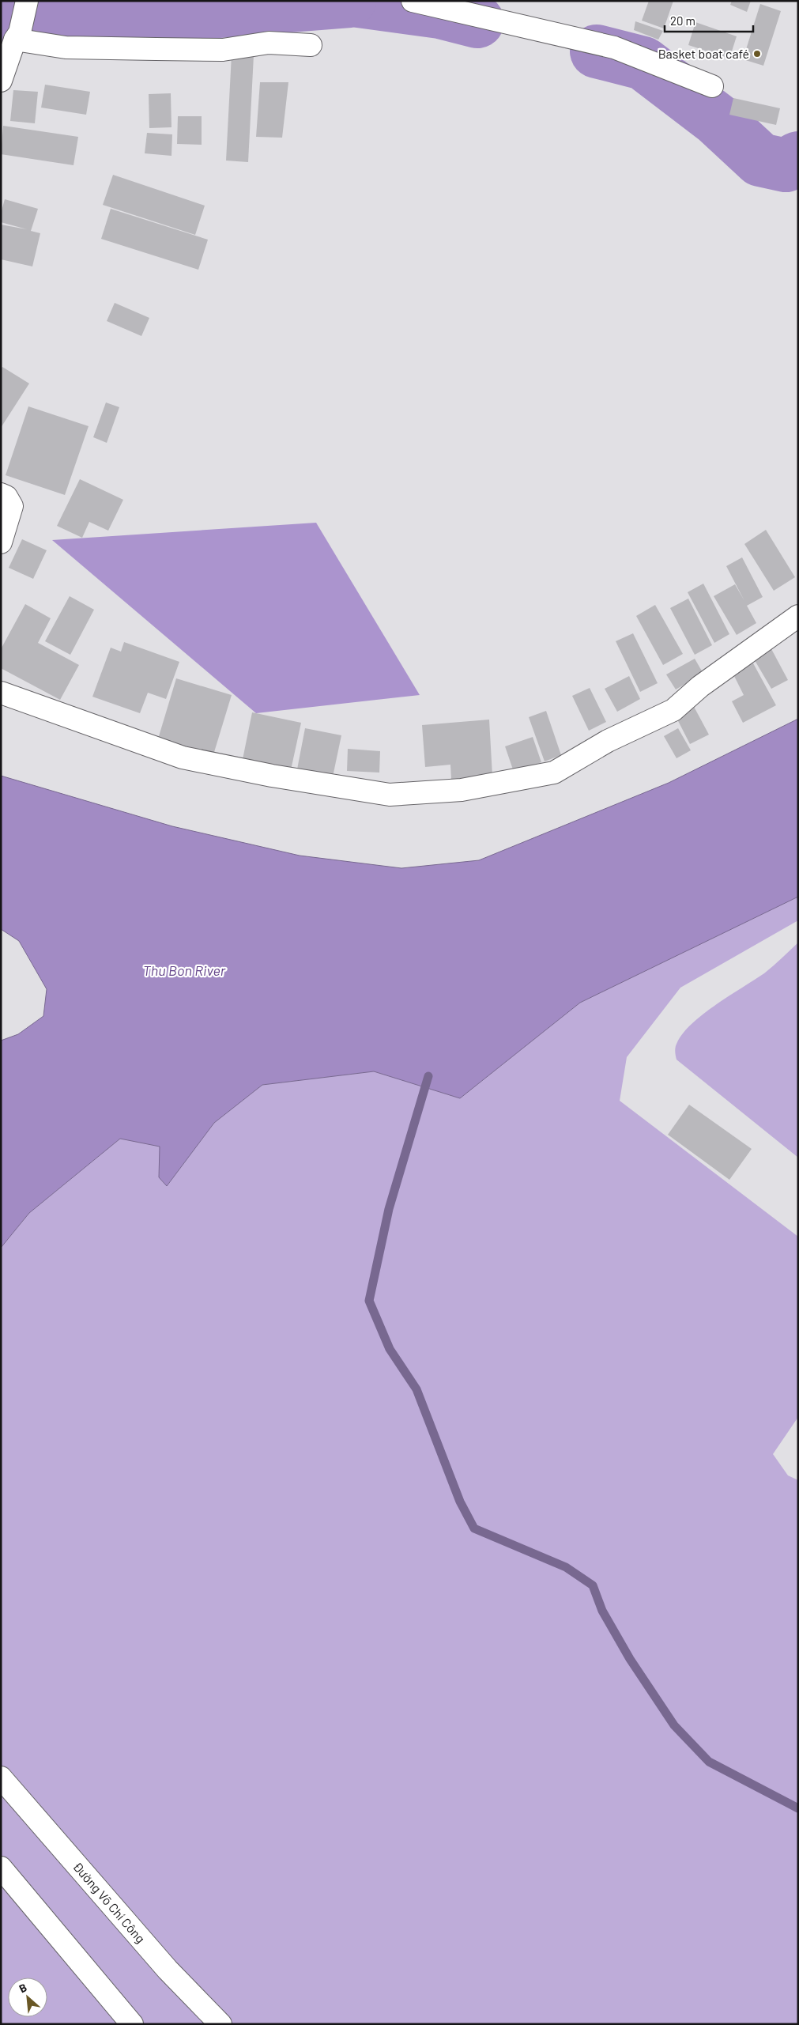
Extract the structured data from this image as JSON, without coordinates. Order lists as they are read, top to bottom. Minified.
{"streets":{"street":["Đường Võ Chí Công"]},"water":["Thu Bon River"],"places":["Basket boat café"],"scale_bar":"20 m","north":"top left"}
